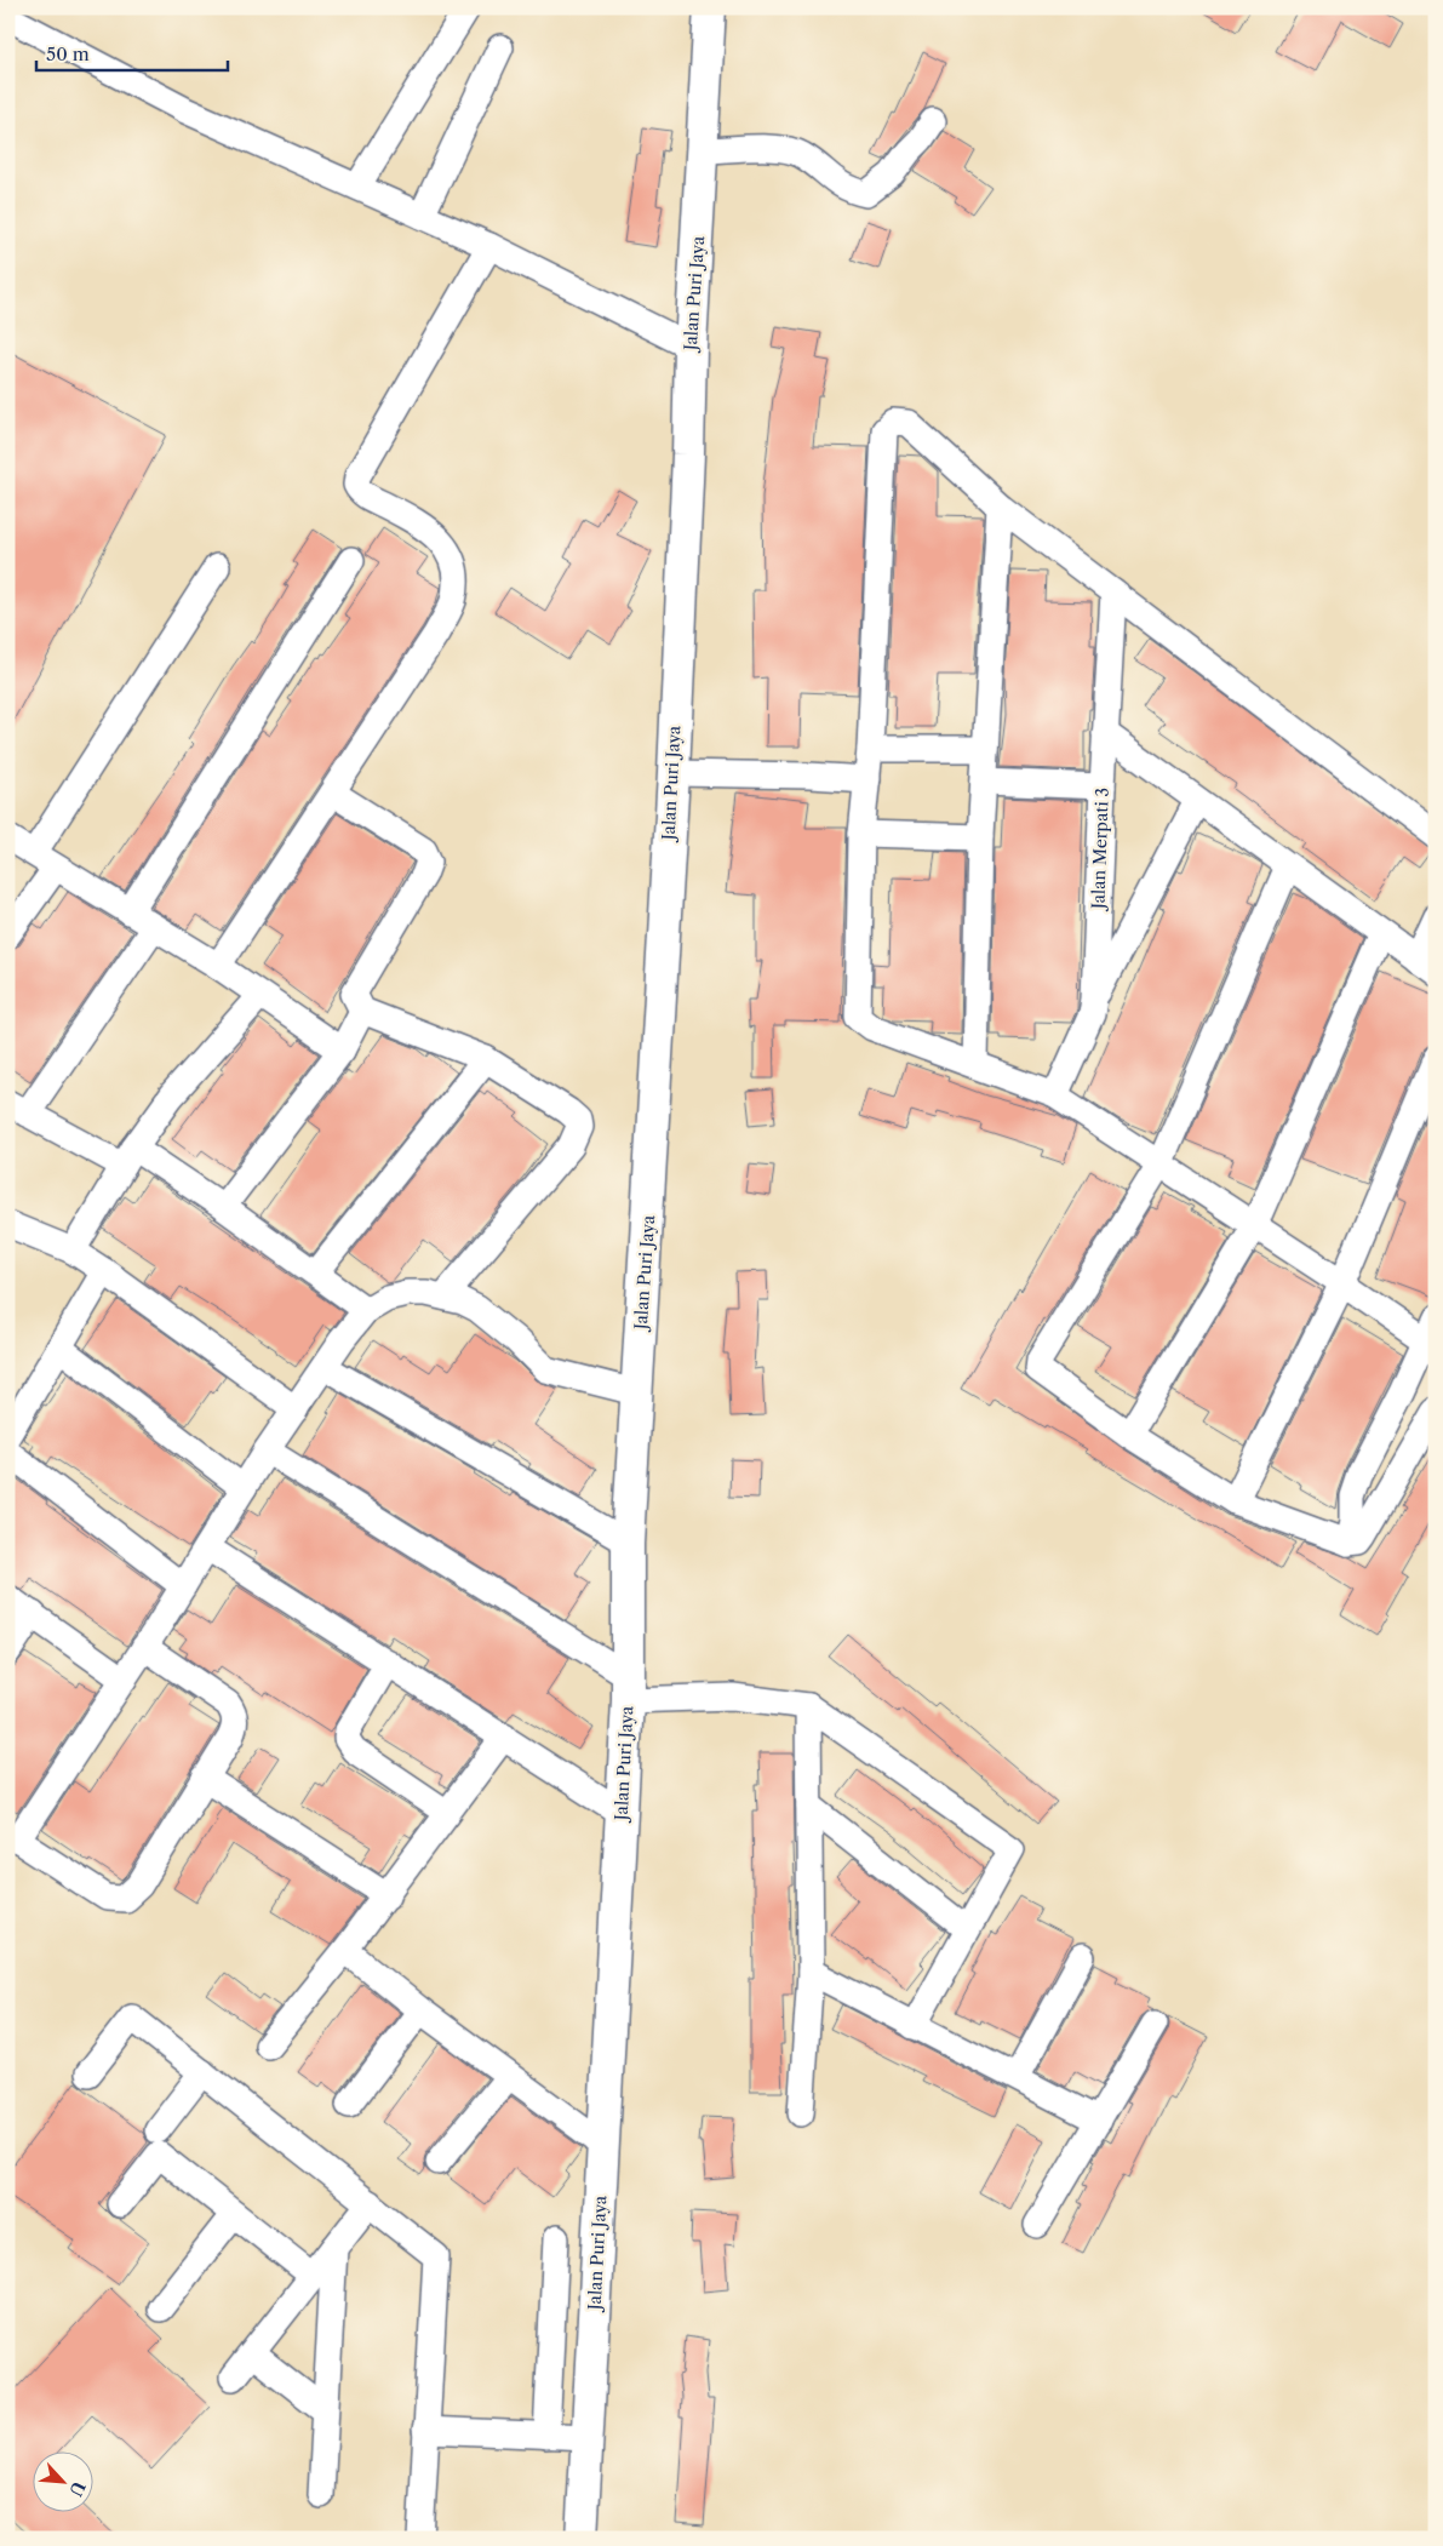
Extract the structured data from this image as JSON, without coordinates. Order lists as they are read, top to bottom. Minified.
{"streets":{"street":["Jalan Puri Jaya","Jalan Merpati 3"]},"scale_bar":"50 m","north":"bottom right"}
